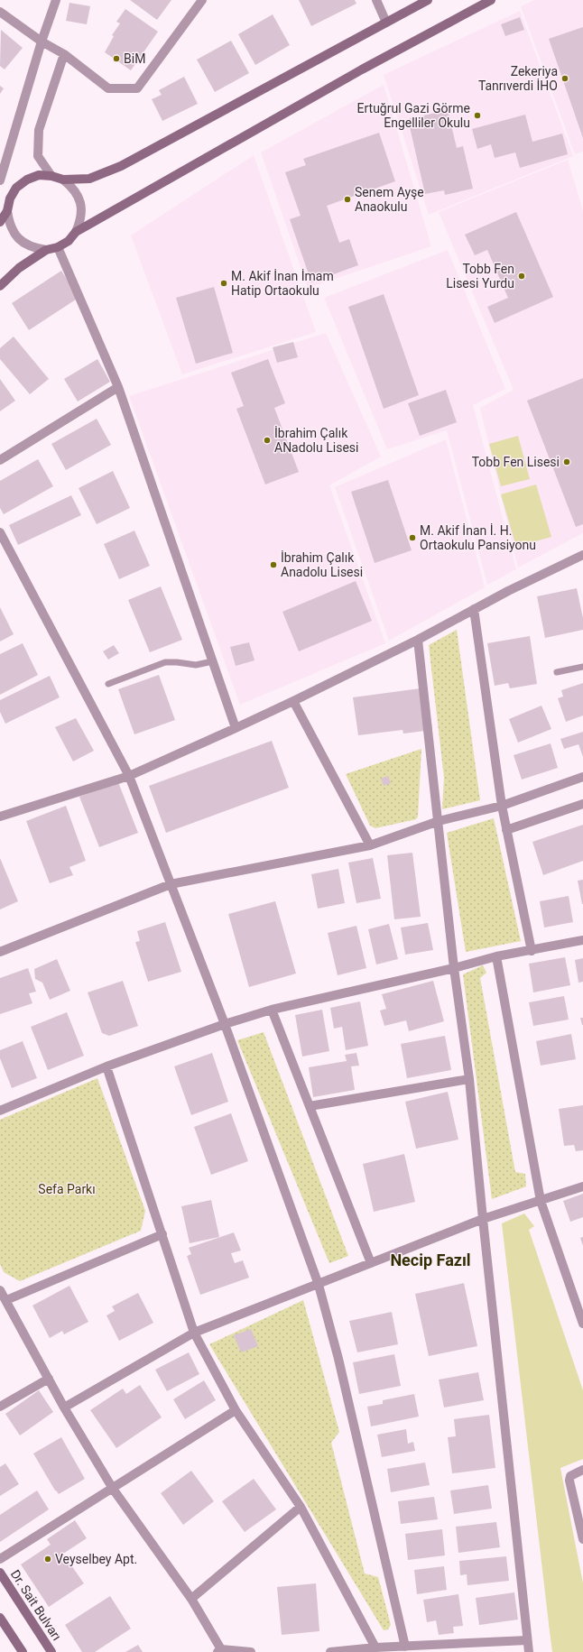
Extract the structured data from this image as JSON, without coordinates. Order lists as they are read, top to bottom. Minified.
{"streets":{"main road":["Dr. Sait Bulvarı"]},"districts":["Necip Fazıl"],"parks":["Sefa Parkı"],"places":["BiM","Zekeriya Tanrıverdi İHO","Ertuğrul Gazi Görme Engelliler Okulu","Senem Ayşe Anaokulu","Tobb Fen Lisesi Yurdu","M. Akif İnan İmam Hatip Ortaokulu","İbrahim Çalık ANadolu Lisesi","Tobb Fen Lisesi","M. Akif İnan İ. H. Ortaokulu Pansiyonu","İbrahim Çalık Anadolu Lisesi","Veyselbey Apt."]}
